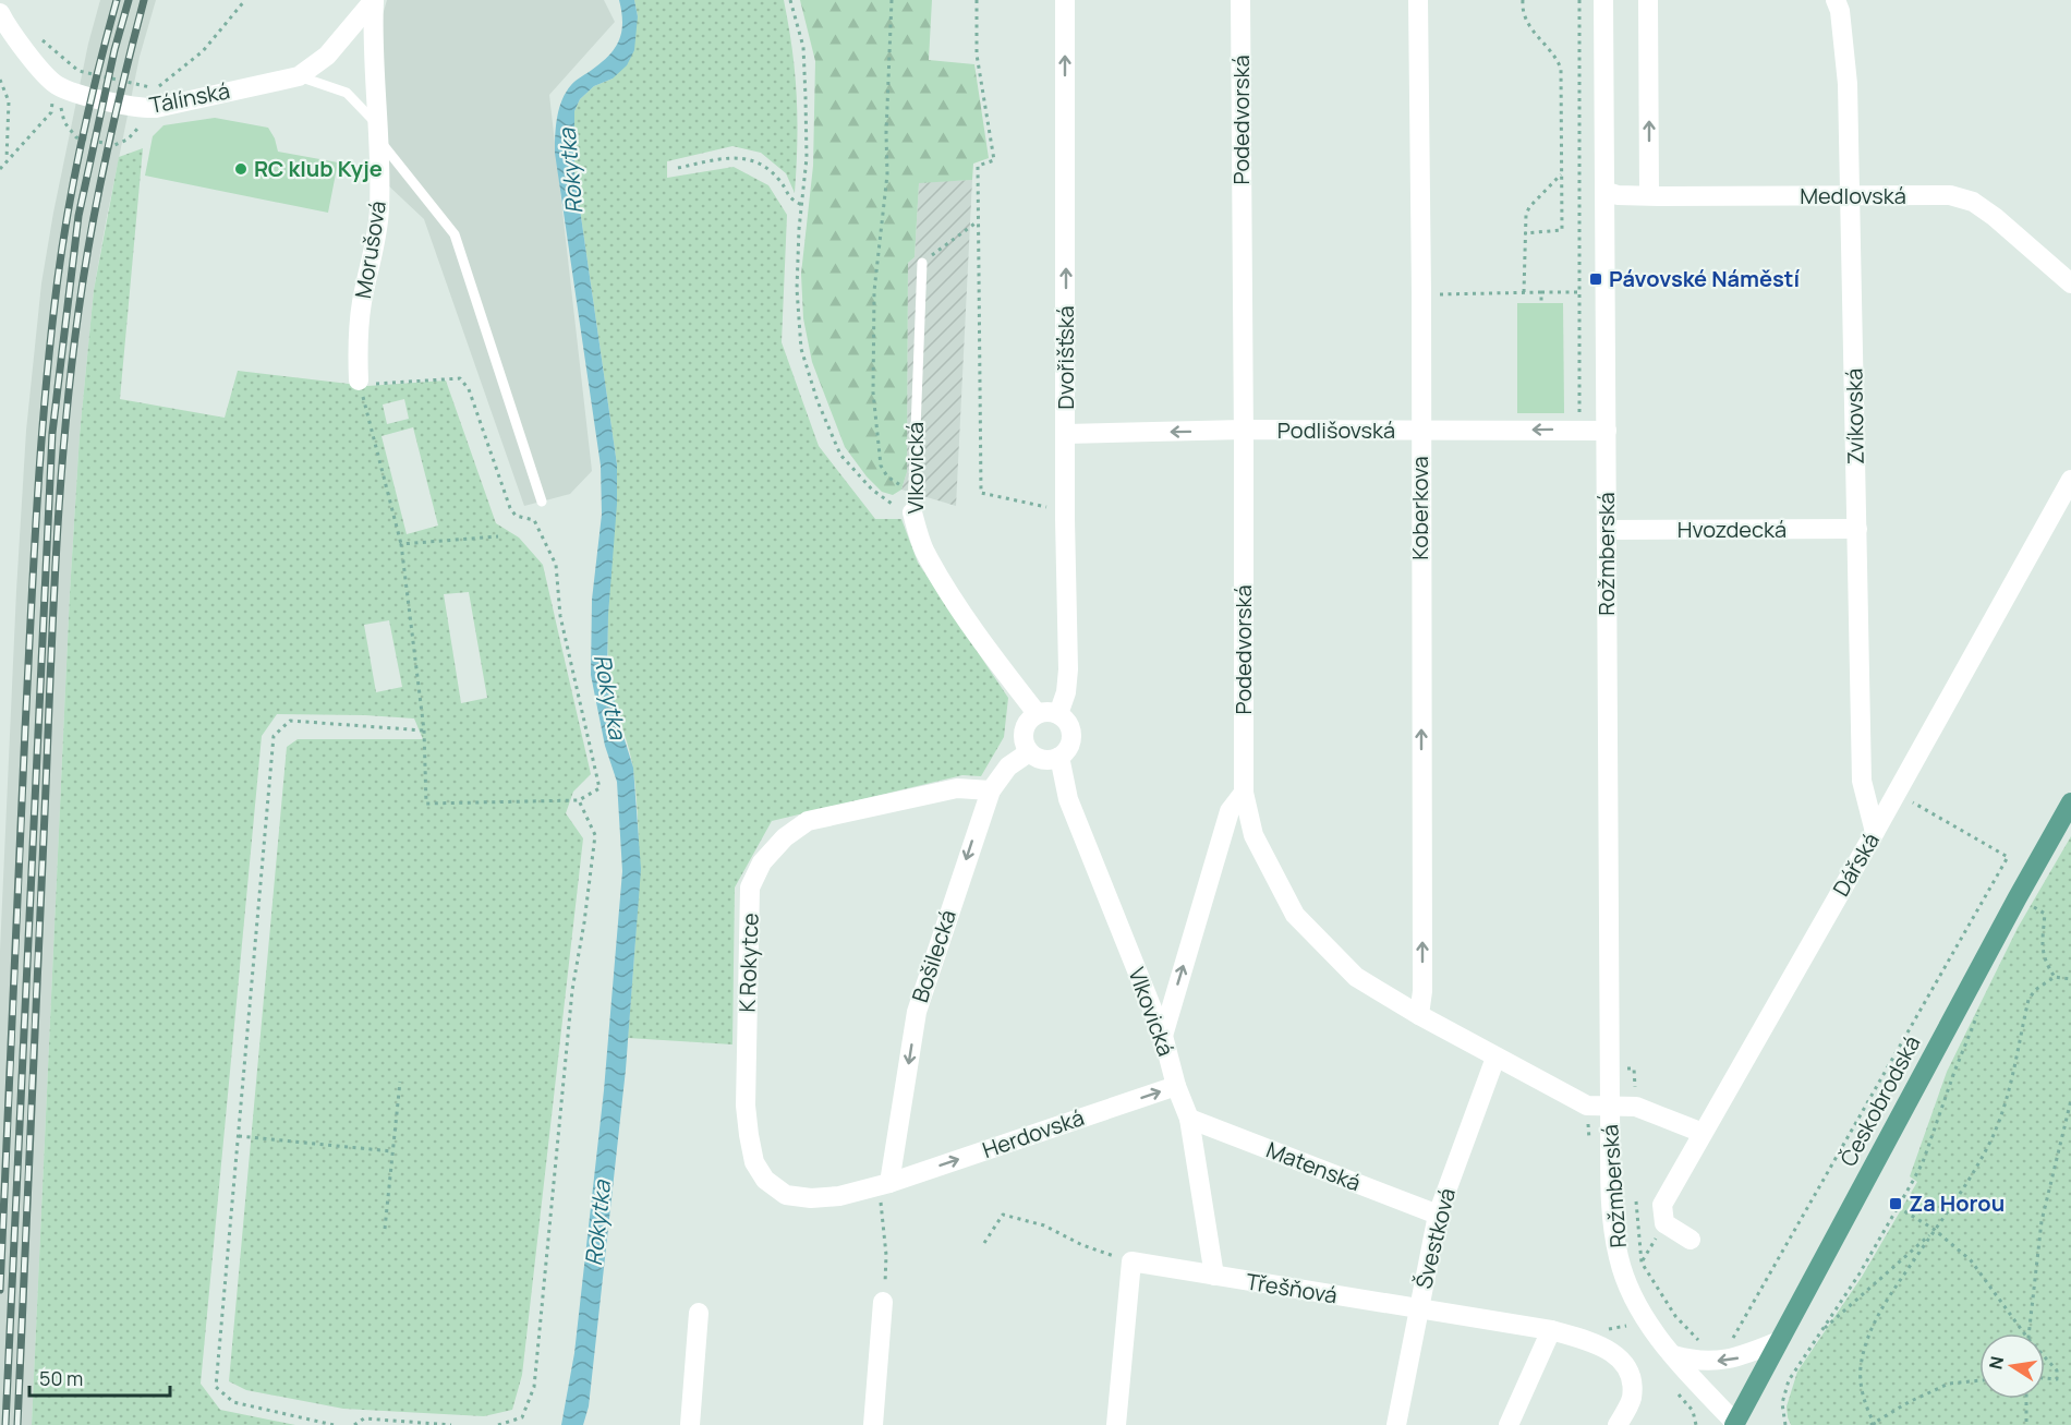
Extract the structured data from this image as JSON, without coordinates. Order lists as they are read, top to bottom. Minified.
{"streets":{"main road":["Českobrodská"],"street":["Tálínská","Podedvorská","Medlovská","Morušová","Dvořišťská","Zvíkovská","Podlišovská","Vlkovická","Koberkova","Hvozdecká","Rožmberská","Dářská","Bošilecká","K Rokytce","Herdovská","Matenská","Švestková","Třešňová"]},"crossings":[["Podedvorská","Podlišovská"],["Podedvorská","Koberkova"],["Podedvorská","Rožmberská"],["Podedvorská","Švestková"],["Medlovská","Zvíkovská"],["Medlovská","Rožmberská"],["Dvořišťská","Podlišovská"],["Dvořišťská","Vlkovická"],["Dvořišťská","Bošilecká"],["Zvíkovská","Hvozdecká"],["Zvíkovská","Dářská"],["Podlišovská","Koberkova"],["Podlišovská","Rožmberská"],["Vlkovická","Bošilecká"],["Vlkovická","Herdovská"],["Vlkovická","Matenská"],["Vlkovická","Třešňová"],["Hvozdecká","Rožmberská"],["Rožmberská","Dářská"],["Rožmberská","Českobrodská"],["Bošilecká","K Rokytce"],["Bošilecká","Herdovská"],["K Rokytce","Herdovská"],["Matenská","Švestková"],["Švestková","Třešňová"]],"one_way":["Dvořišťská","Podlišovská","Koberkova","Bošilecká","Herdovská"],"water":["Rokytka"],"places":{"other":["RC klub Kyje"],"transit":["Pávovské Náměstí","Za Horou"]},"scale_bar":"50 m","north":"left"}
